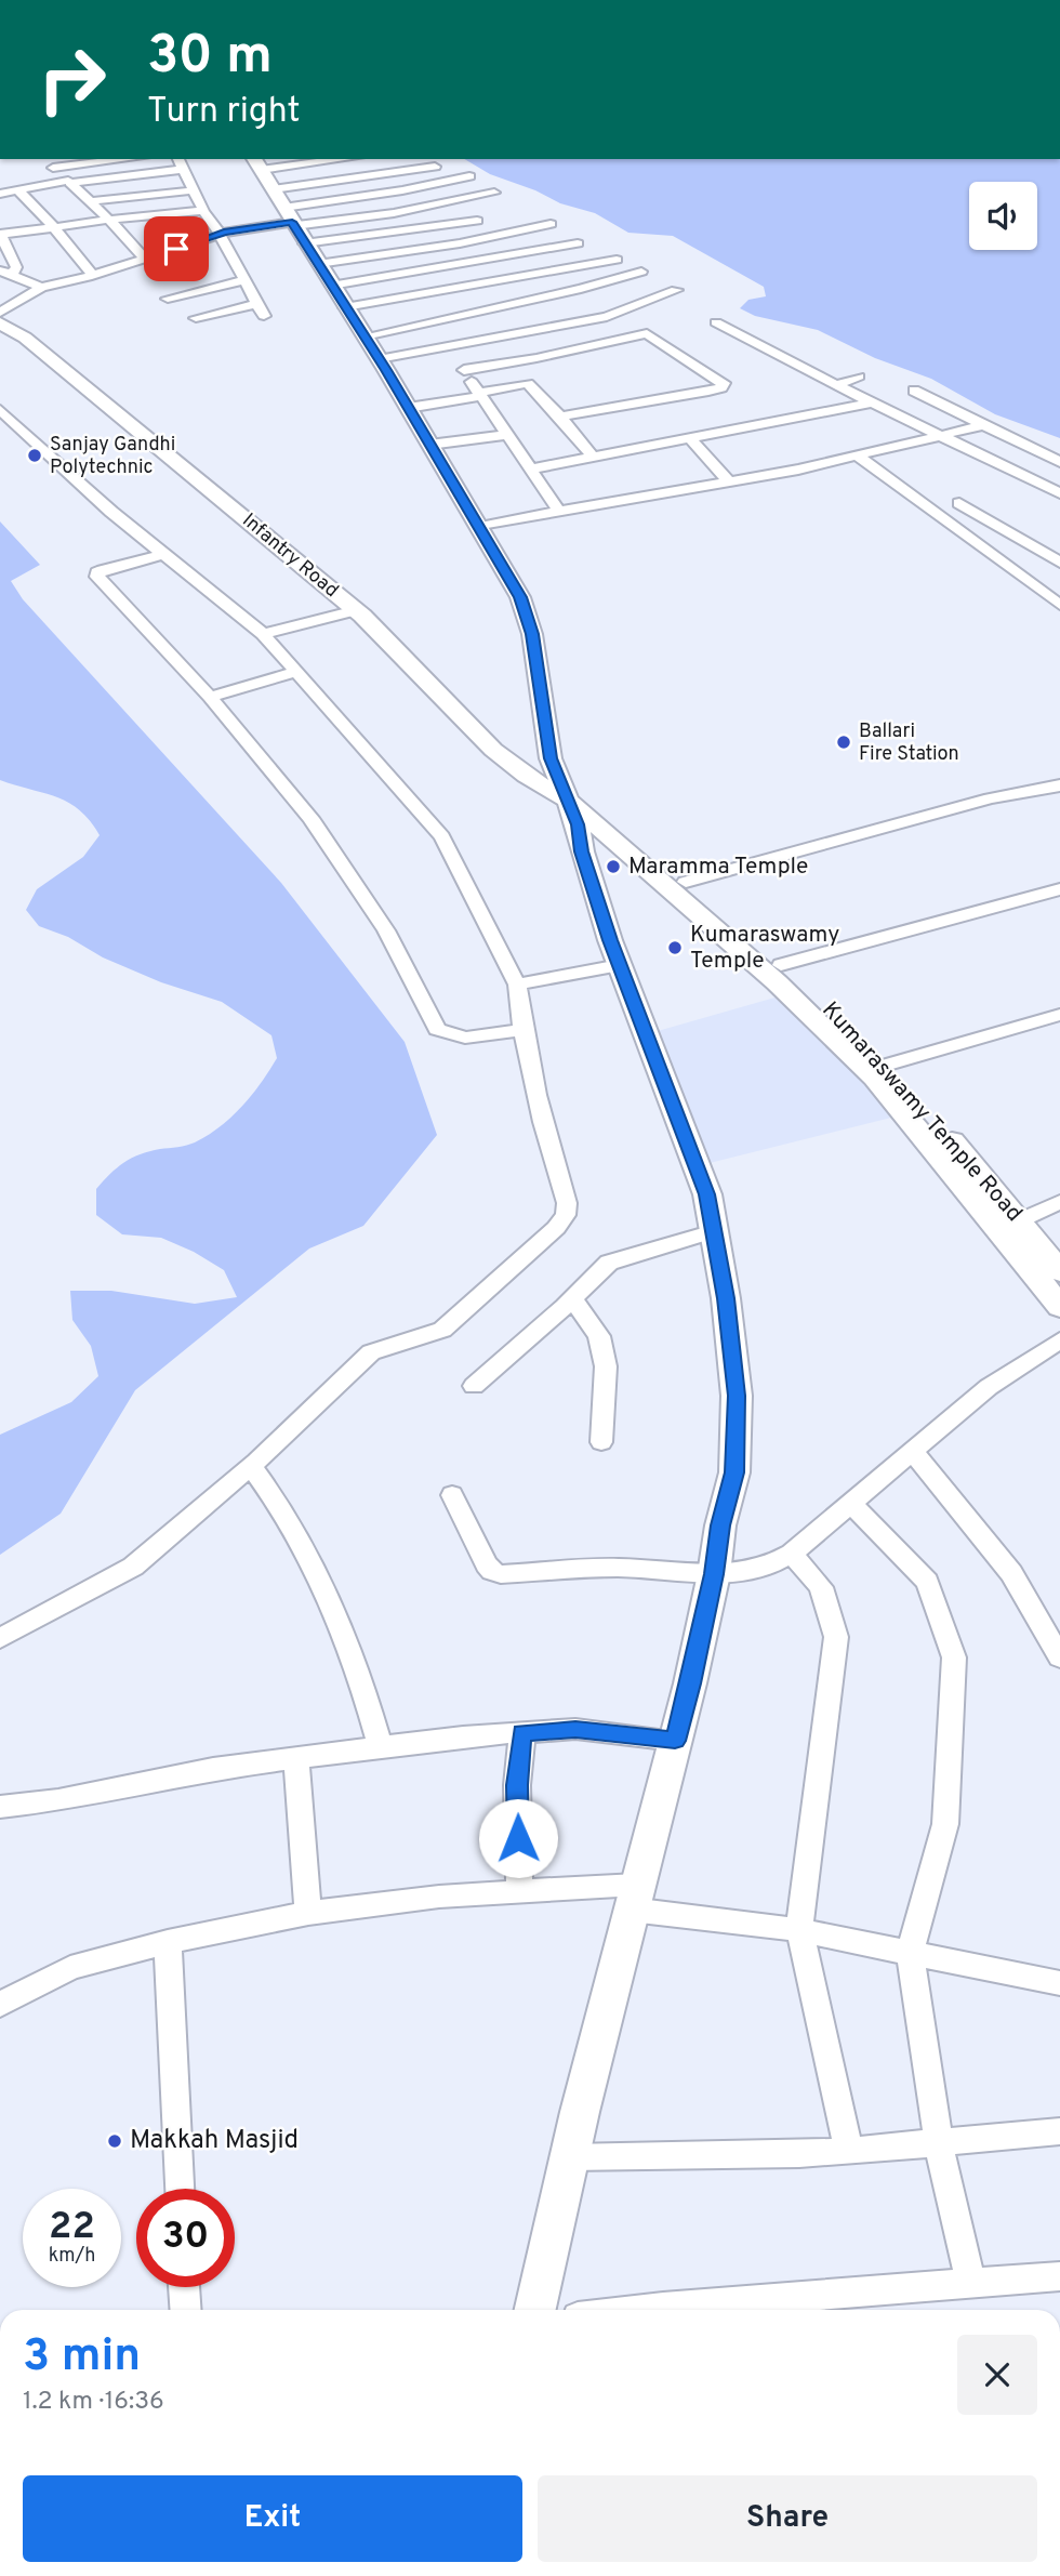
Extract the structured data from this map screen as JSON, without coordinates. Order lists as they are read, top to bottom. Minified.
{"streets":{"main road":["Infantry Road","Kumaraswamy Temple Road"]},"crossings":[["Infantry Road","Kumaraswamy Temple Road"]],"places":["Sanjay Gandhi Polytechnic","Ballari Fire Station","Maramma Temple","Kumaraswamy Temple","Makkah Masjid"],"page":{"turn":["30 m","Turn right"],"speed":"22 km/h","limit":"30","heading":["3 min","1.2 km · 16:36"],"buttons":["Exit","Share"]}}
